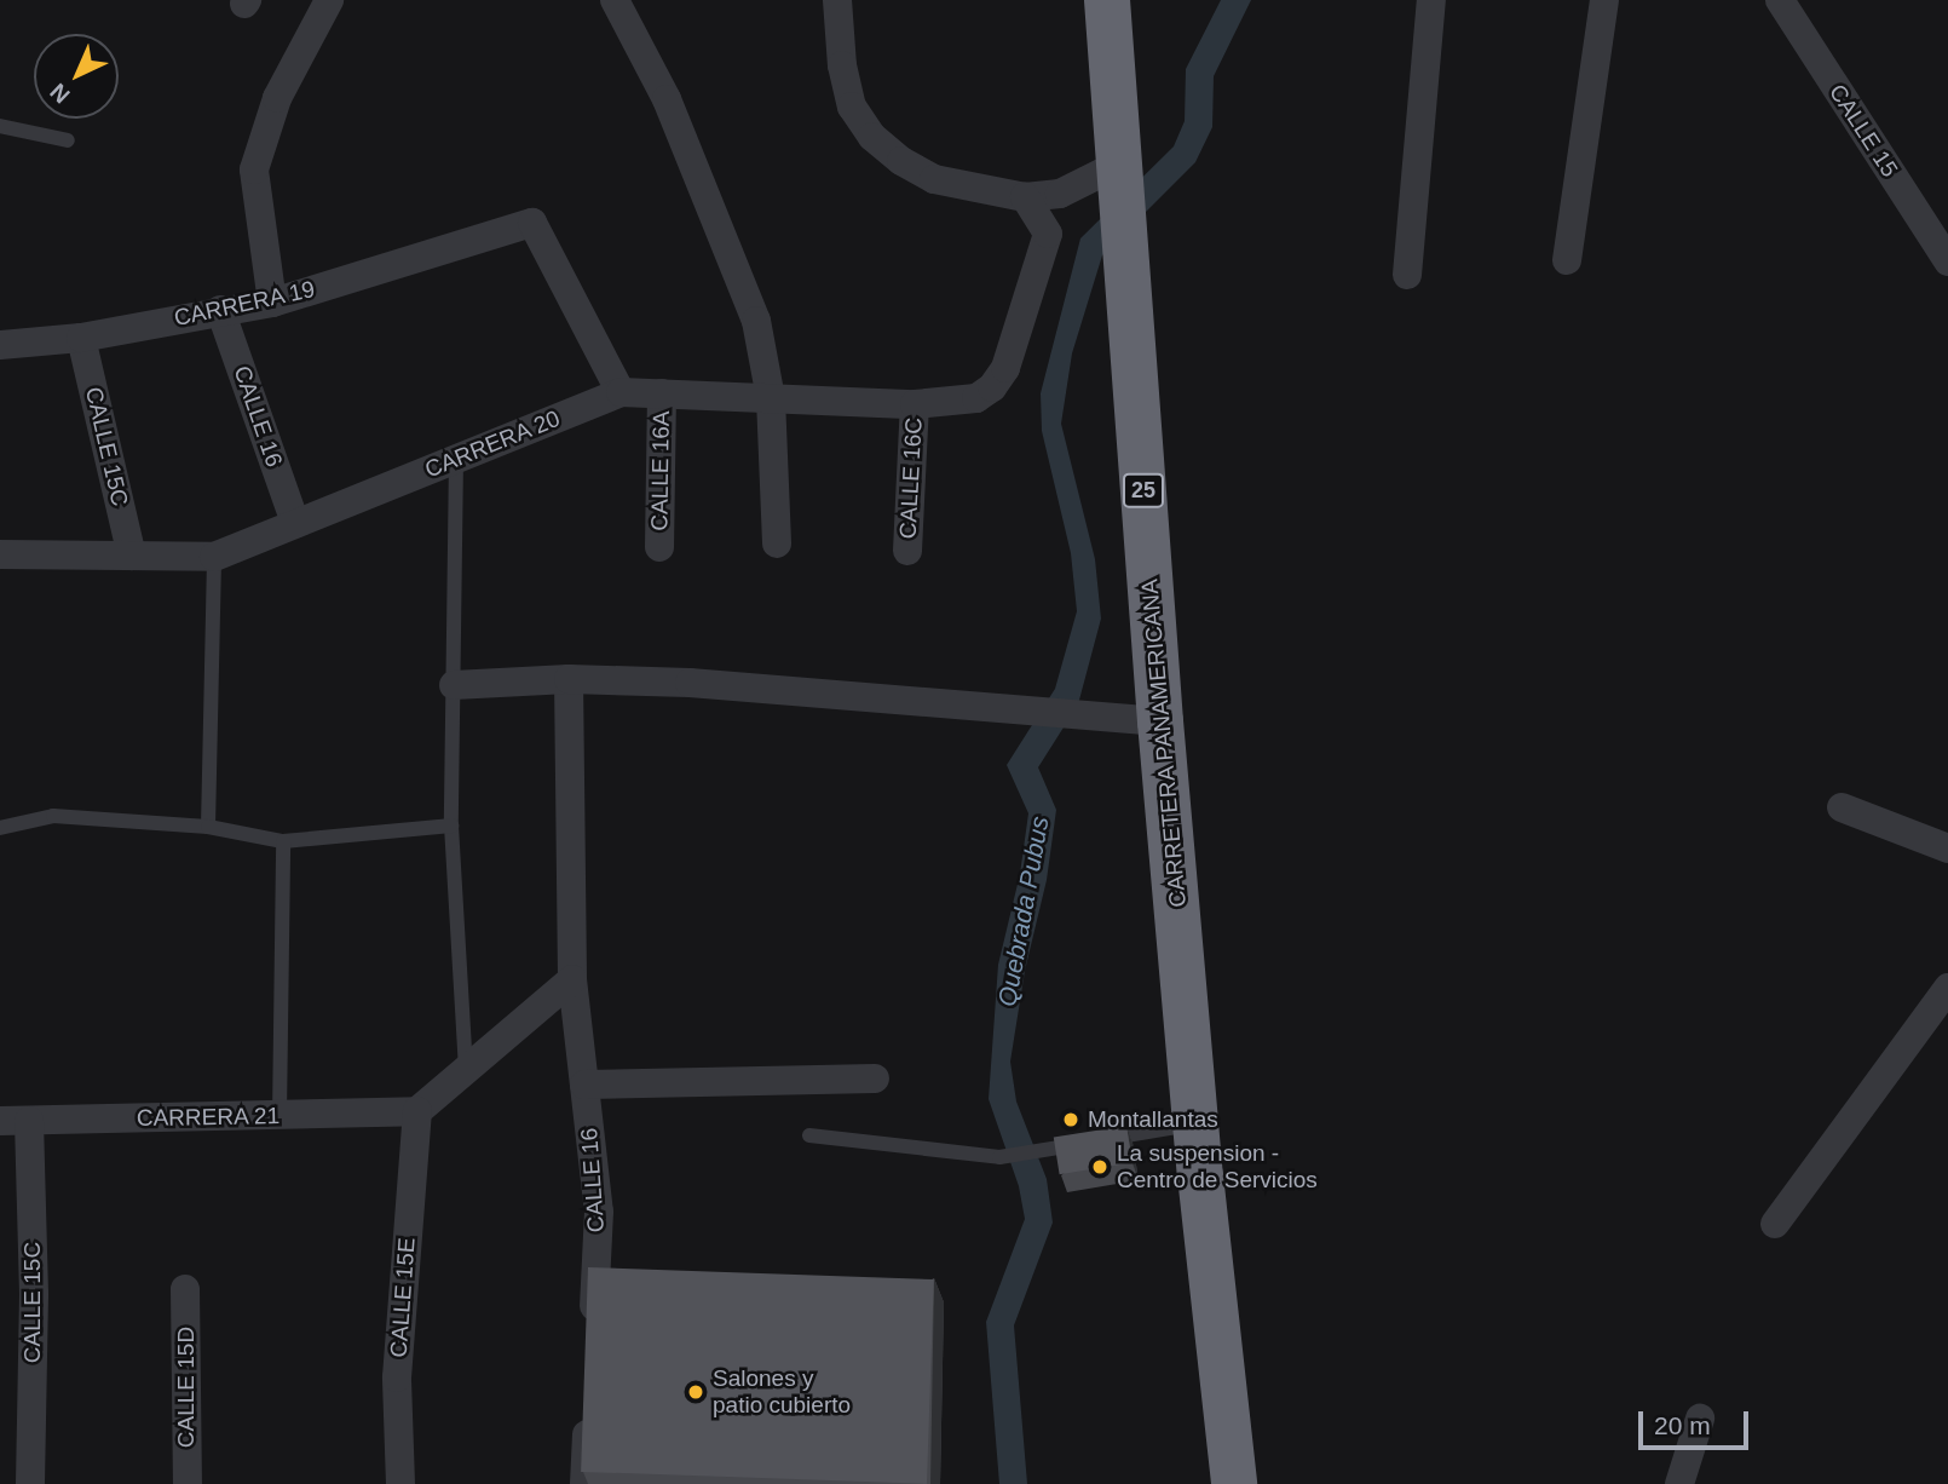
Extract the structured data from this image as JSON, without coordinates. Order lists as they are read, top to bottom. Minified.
{"streets":{"highway":["25","CARRETERA PANAMERICANA"],"street":["CALLE 15","CARRERA 19","CALLE 16","CARRERA 20","CALLE 15C","CALLE 16A","CALLE 16C","CARRERA 21","CALLE 15E","CALLE 15D"]},"crossings":[["CARRERA 19","CALLE 16"],["CARRERA 19","CARRERA 20"],["CARRERA 19","CALLE 15C"],["CALLE 16","CARRERA 20"],["CARRERA 20","CALLE 15C"],["CARRERA 20","CALLE 16A"],["CARRERA 20","CALLE 16C"],["CALLE 15C","CARRERA 21"],["CARRERA 21","CALLE 15E"]],"water":["Quebrada Pubus"],"places":["Montallantas","La suspension - Centro de Servicios","Salones y patio cubierto"],"scale_bar":"20 m","north":"bottom left"}
